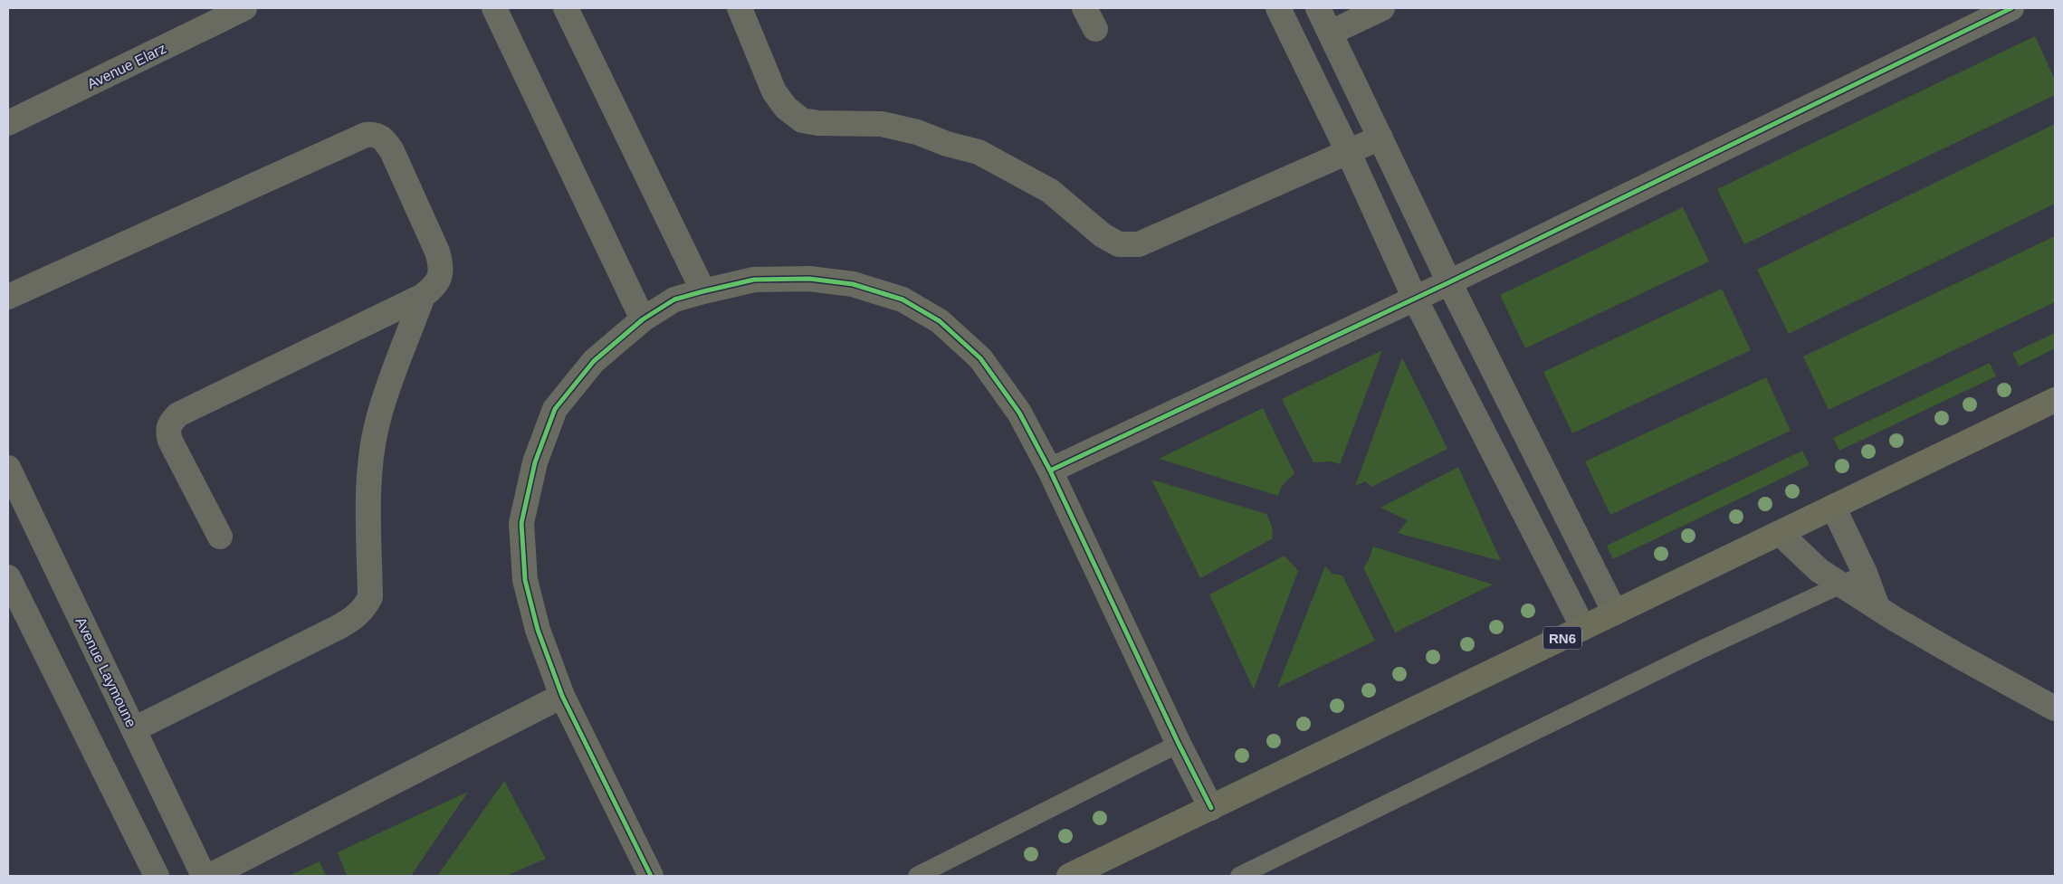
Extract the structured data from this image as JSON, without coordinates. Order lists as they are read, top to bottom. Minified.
{"streets":{"main road":["RN6"],"street":["Avenue Elarz","Avenue Laymoune"]}}
